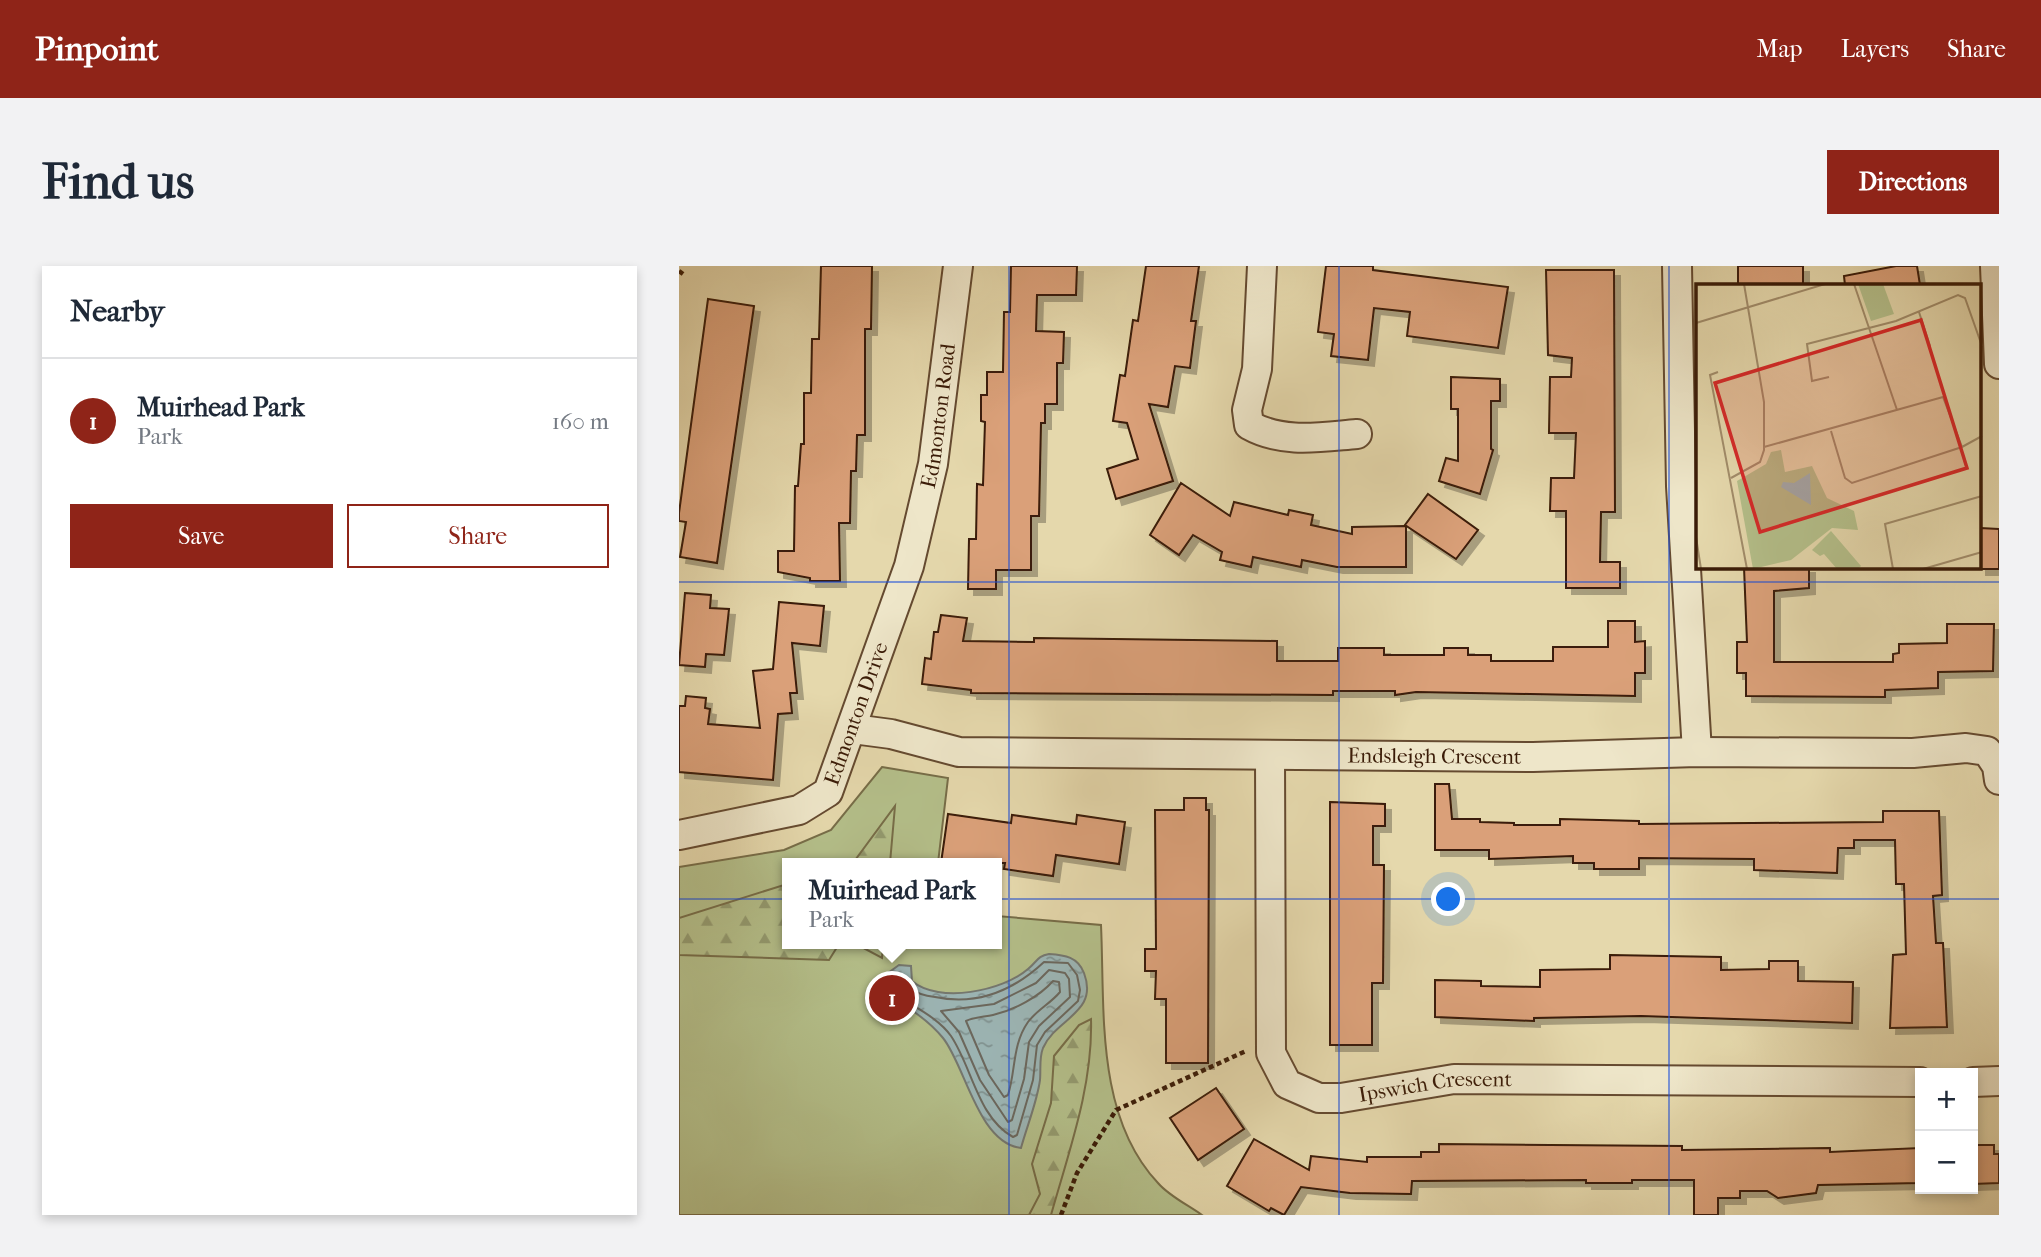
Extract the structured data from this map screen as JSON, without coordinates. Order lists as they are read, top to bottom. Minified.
{"streets":{"street":["Edmonton Road","Edmonton Drive","Endsleigh Crescent","Ipswich Crescent"]},"crossings":[["Edmonton Road","Edmonton Drive"],["Edmonton Drive","Endsleigh Crescent"],["Endsleigh Crescent","Ipswich Crescent"]],"page":{"header":"Pinpoint","nav":["Map","Layers","Share"],"buttons":["Directions",["Save","Share"]],"title":"Find us","heading":"Nearby","list":[{"mark":"1","name":"Muirhead Park","note":"Park","value":"160 m"}],"popup":["Muirhead Park","Park"],"pins":"1","map_buttons":["+","−"]}}
